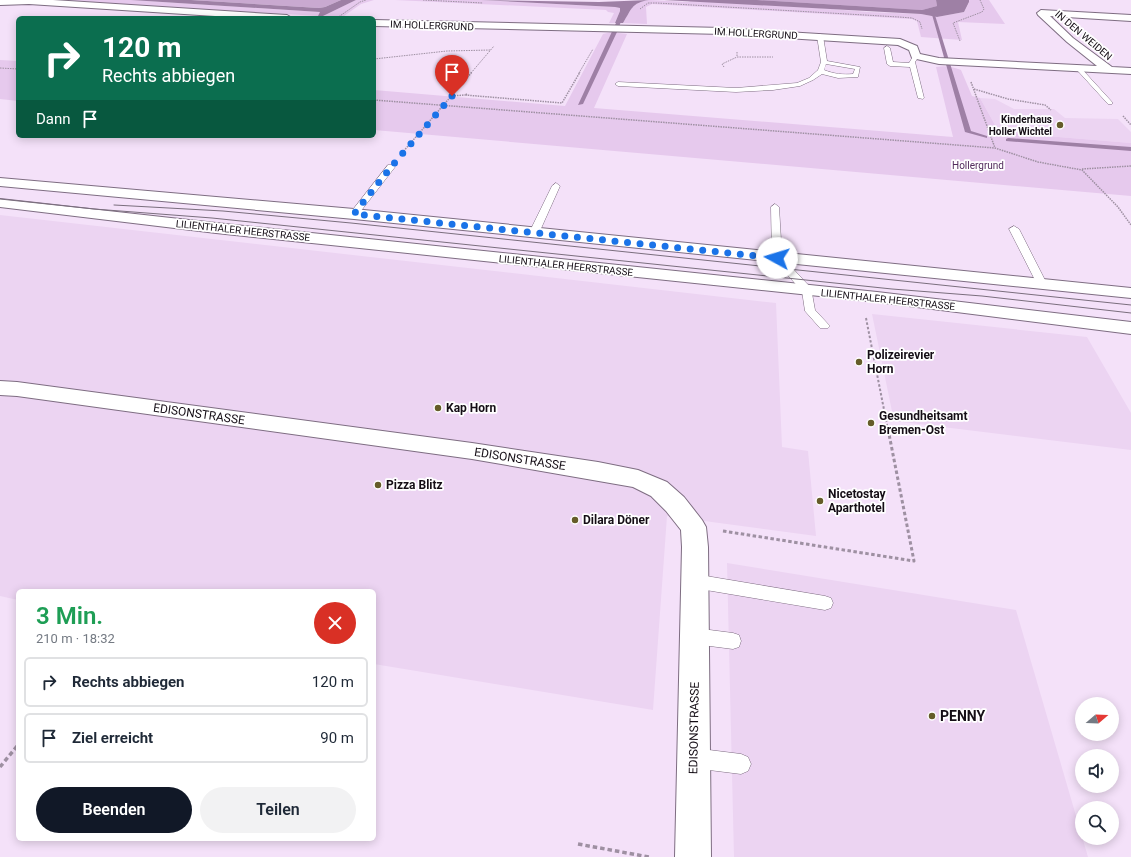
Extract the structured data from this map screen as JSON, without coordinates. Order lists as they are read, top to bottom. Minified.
{"streets":{"street":["IM HOLLERGRUND","IN DEN WEIDEN","LILIENTHALER HEERSTRASSE","EDISONSTRASSE"]},"parks":["Hollergrund"],"places":["Kinderhaus Holler Wichtel","Polizeirevier Horn","Kap Horn","Gesundheitsamt Bremen-Ost","Pizza Blitz","Nicetostay Aparthotel","Dilara Döner","PENNY"],"north":"right","page":{"turn":["120 m","Rechts abbiegen"],"then":"Dann","heading":["3 Min.","210 m · 18:32"],"list":[{"name":"Rechts abbiegen","value":"120 m"},{"name":"Ziel erreicht","value":"90 m"}],"buttons":["Beenden","Teilen"]}}
